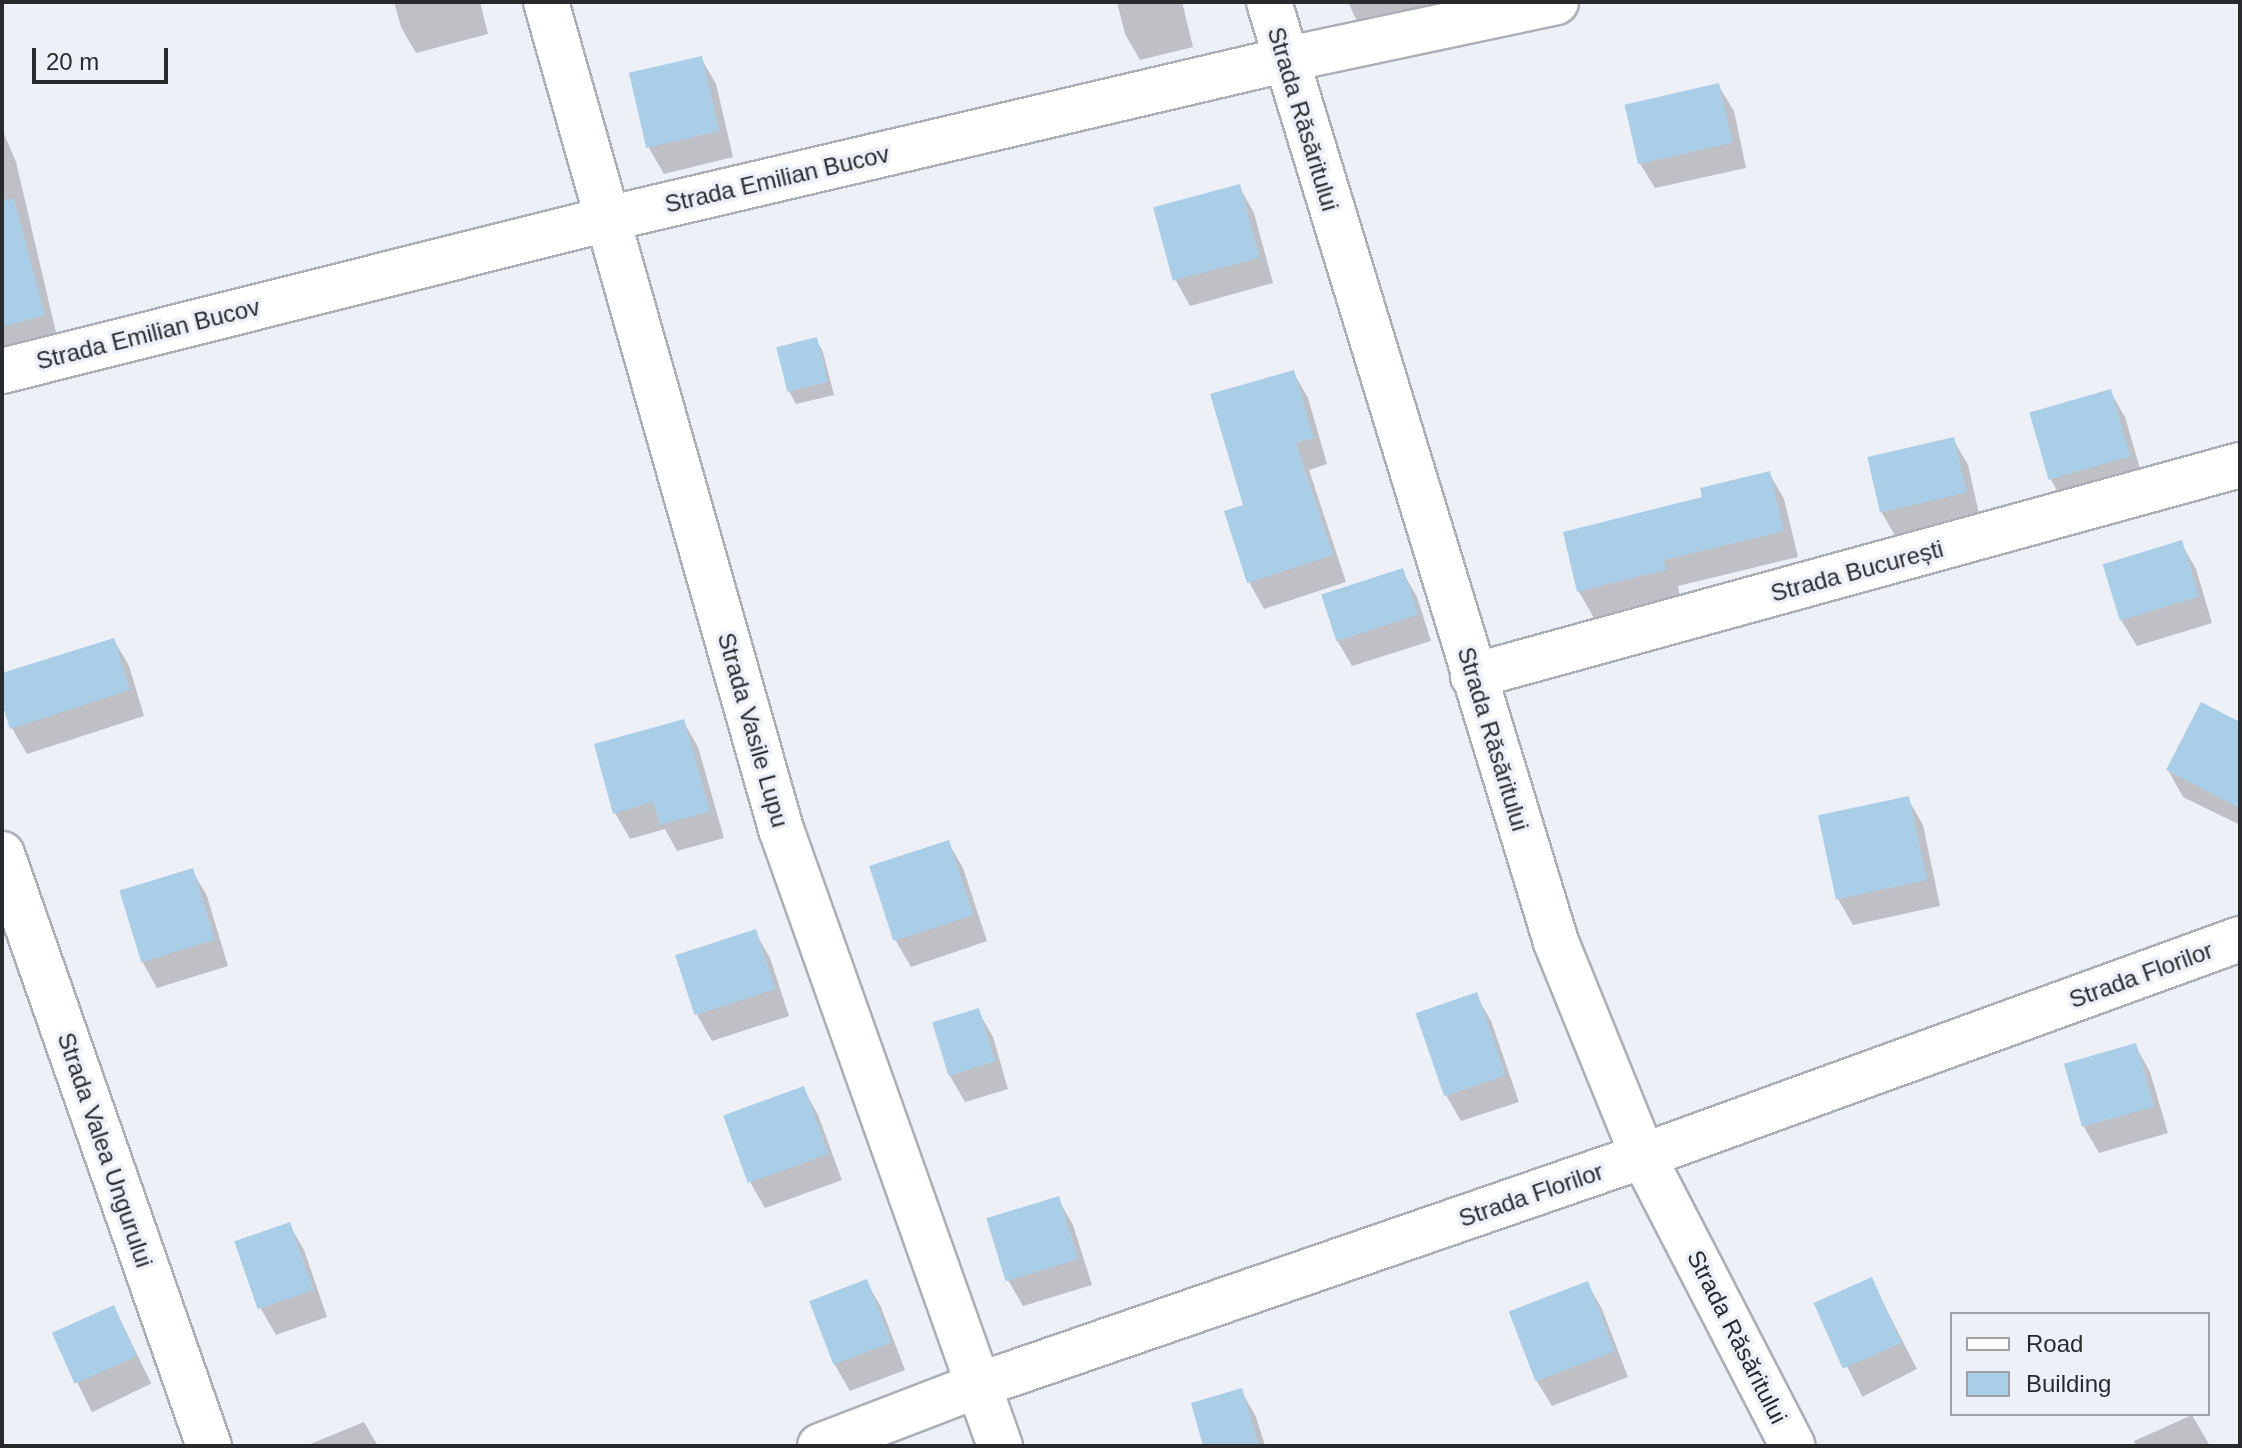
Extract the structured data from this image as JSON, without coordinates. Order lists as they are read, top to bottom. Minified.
{"streets":{"street":["Strada Răsăritului","Strada Emilian Bucov","Strada București","Strada Vasile Lupu","Strada Florilor","Strada Valea Ungurului"]},"crossings":[["Strada Răsăritului","Strada Emilian Bucov"],["Strada Răsăritului","Strada București"],["Strada Răsăritului","Strada Florilor"],["Strada Emilian Bucov","Strada Vasile Lupu"],["Strada Vasile Lupu","Strada Florilor"]],"legend":["Road","Building"],"scale_bar":"20 m"}
